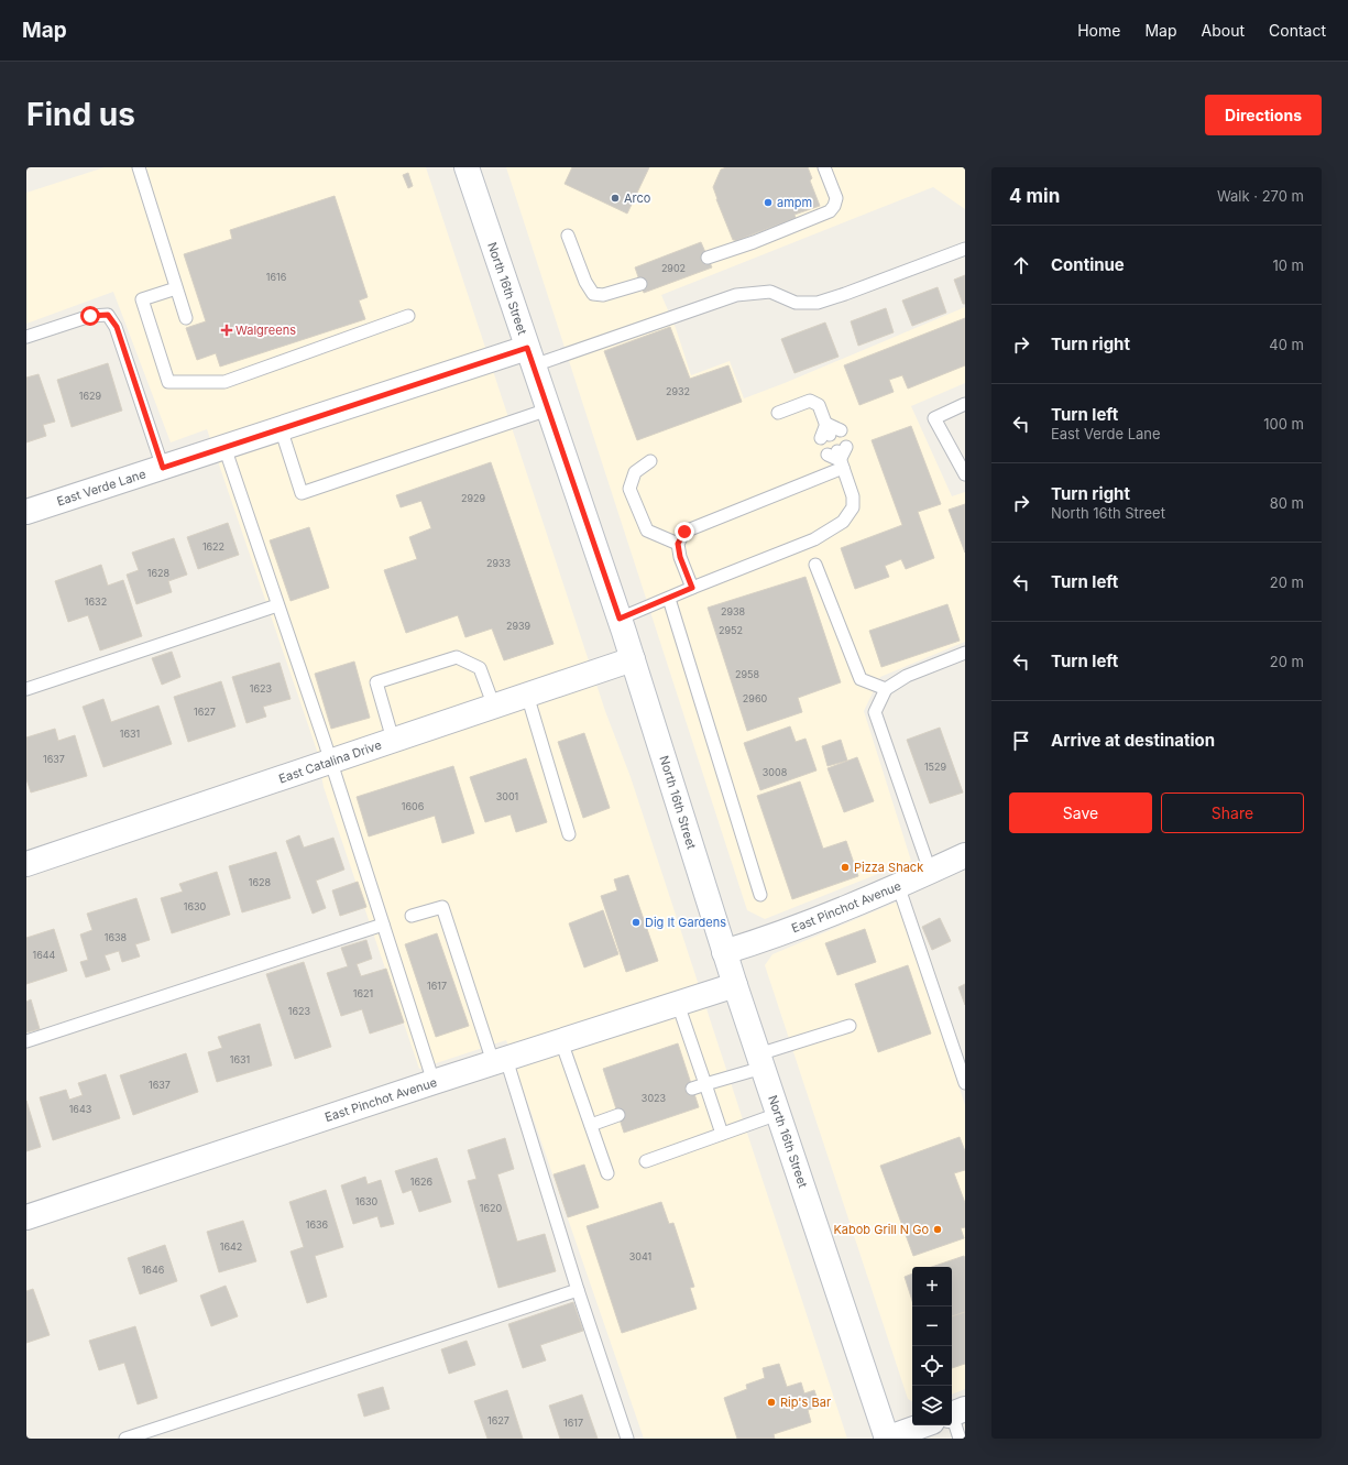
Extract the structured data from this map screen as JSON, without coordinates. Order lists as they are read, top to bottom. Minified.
{"streets":{"street":["North 16th Street","East Verde Lane","East Catalina Drive","East Pinchot Avenue"]},"crossings":[["North 16th Street","East Verde Lane"],["North 16th Street","East Catalina Drive"],["North 16th Street","East Pinchot Avenue"]],"places":{"other":["Arco","ampm","Pizza Shack","Dig It Gardens","Kabob Grill N Go","Rip's Bar"],"health":["Walgreens"]},"house_numbers":["2902","1616","2932","1629","2929","1622","2933","1628","1632","2938","2939","2952","2958","1623","2960","1627","1631","1637","1529","3008","3001","1606","1628","1630","1638","1644","1617","1621","1623","1631","1637","3023","1643","1626","1630","1620","1636","1642","3041","1646","1627","1617"],"page":{"header":"Map","nav":["Home","Map","About","Contact"],"buttons":["Directions",["Save","Share"]],"title":"Find us","heading":["4 min","Walk · 270 m"],"list":[["Continue","10 m"],["Turn right","40 m"],["Turn left","East Verde Lane","100 m"],["Turn right","North 16th Street","80 m"],["Turn left","20 m"],["Turn left","20 m"],"Arrive at destination"],"map_buttons":["+","−"]}}
